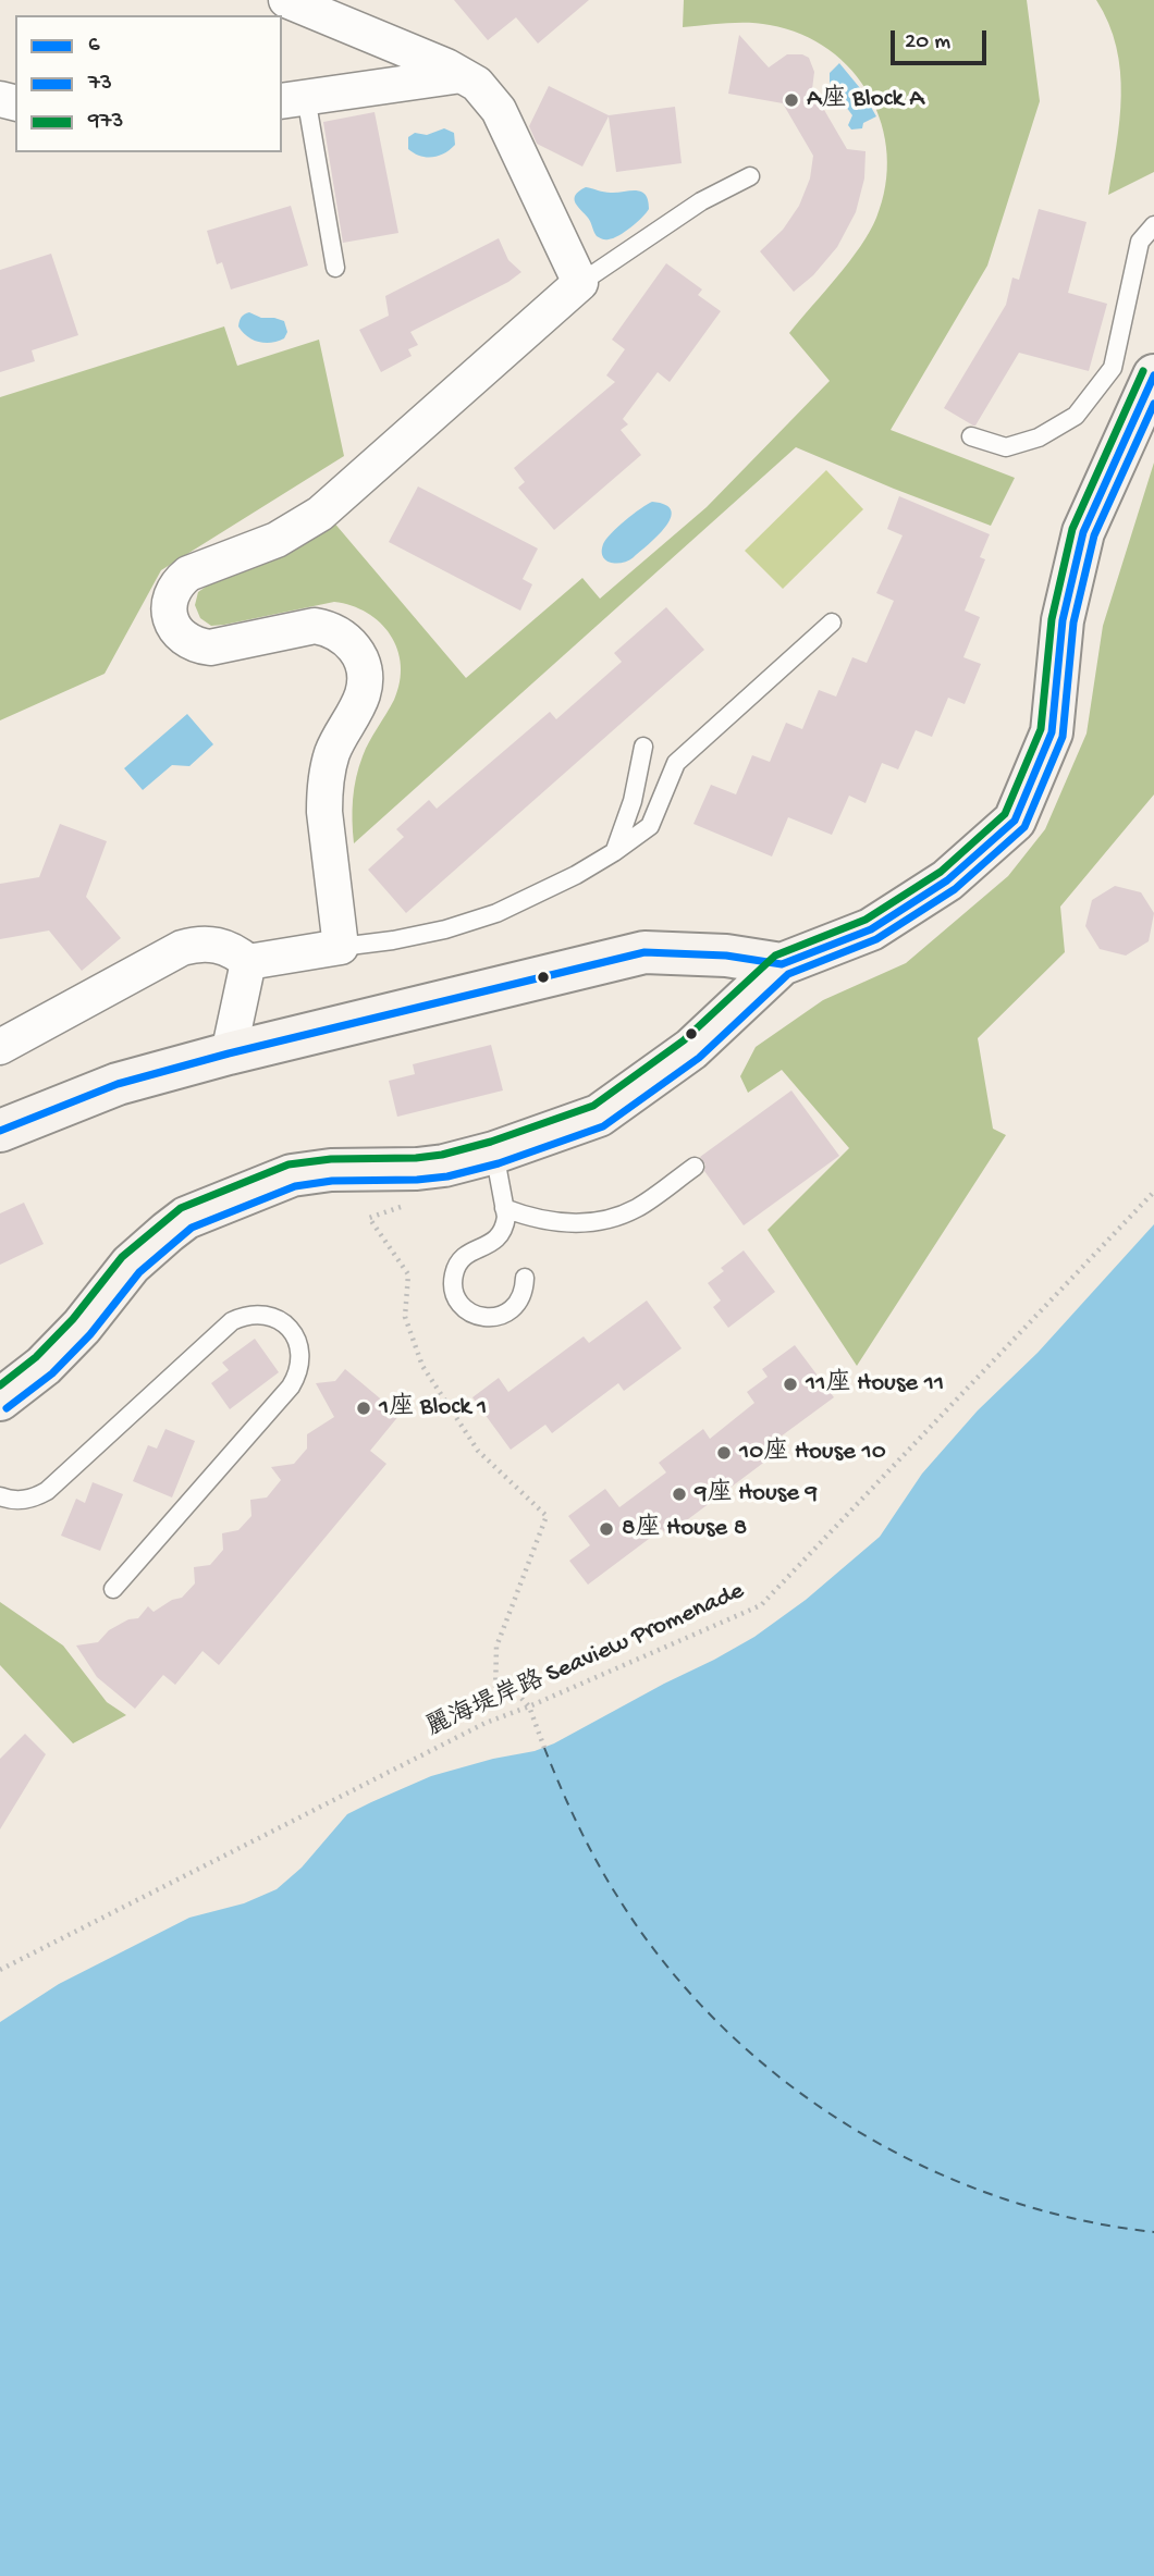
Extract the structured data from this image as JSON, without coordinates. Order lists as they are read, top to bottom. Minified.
{"streets":{"path":["麗海堤岸路 Seaview Promenade"]},"places":["A座 Block A","11座 House 11","1座 Block 1","10座 House 10","9座 House 9","8座 House 8"],"lines":["transit line 973","transit line 6","transit line 73"],"legend":["6","73","973"],"scale_bar":"20 m"}
